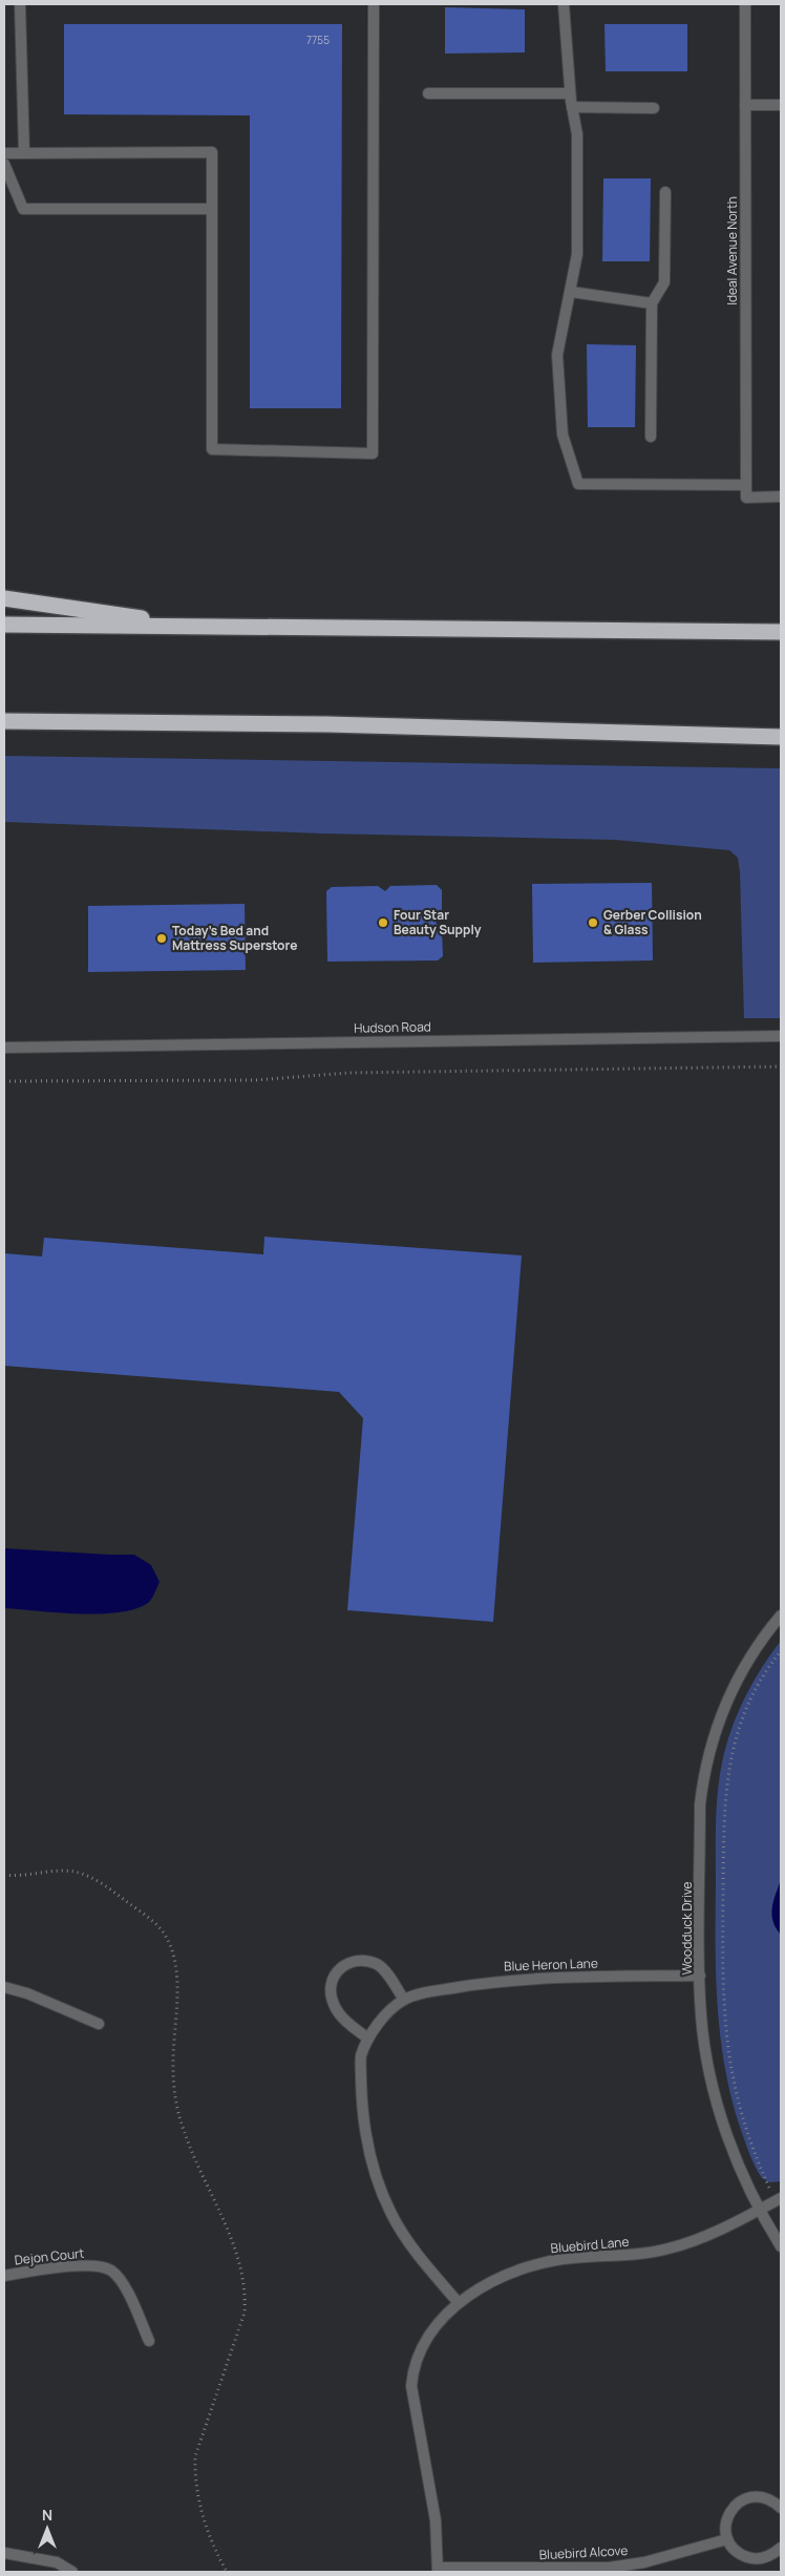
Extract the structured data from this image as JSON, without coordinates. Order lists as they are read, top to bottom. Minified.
{"streets":{"street":["Ideal Avenue North","Hudson Road","Woodduck Drive","Blue Heron Lane","Bluebird Lane","Dejon Court","Bluebird Alcove"]},"crossings":[["Woodduck Drive","Blue Heron Lane"],["Woodduck Drive","Bluebird Lane"],["Bluebird Lane","Bluebird Alcove"]],"places":["Four Star Beauty Supply","Gerber Collision & Glass","Today's Bed and Mattress Superstore"],"house_numbers":["7755"],"north":"top"}
